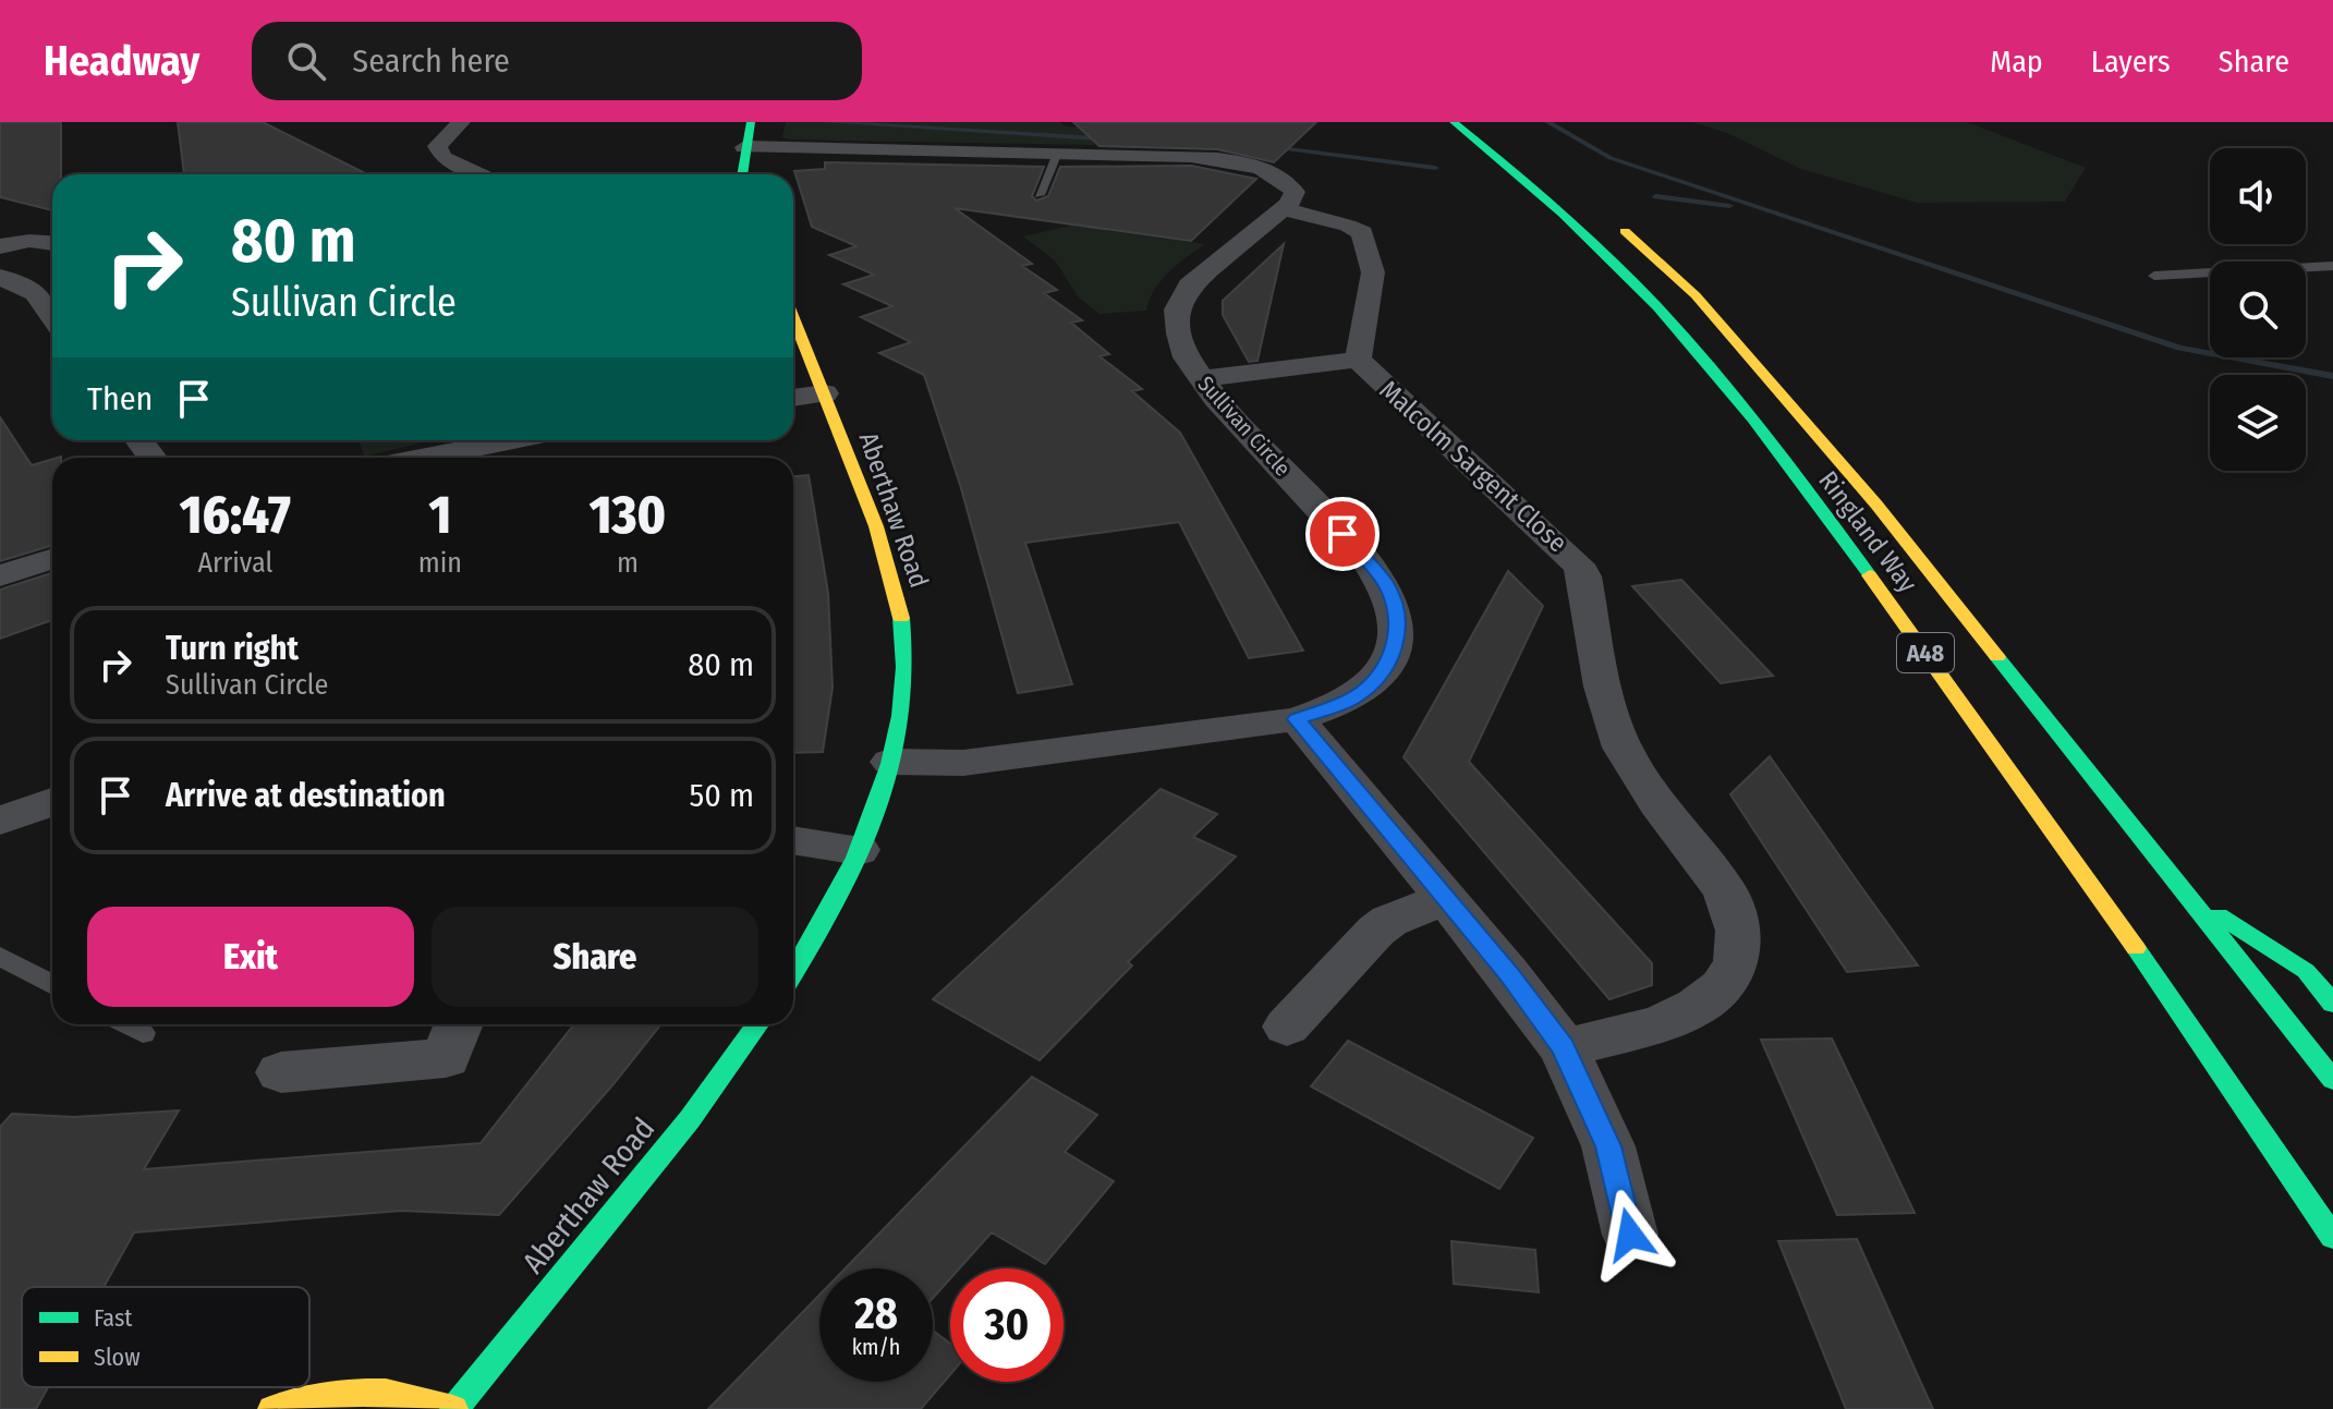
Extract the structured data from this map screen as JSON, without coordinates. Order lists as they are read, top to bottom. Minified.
{"streets":{"main road":["Aberthaw Road","Ringland Way","A48"],"street":["Sullivan Circle","Malcolm Sargent Close"]},"crossings":[["Sullivan Circle","Malcolm Sargent Close"],["Sullivan Circle","Aberthaw Road"]],"legend":["Fast","Slow"],"page":{"header":"Headway","search":"Search here","nav":["Map","Layers","Share"],"turn":["80 m","Sullivan Circle"],"then":"Then","eta":["16:47","Arrival","1","min","130","m"],"list":[{"name":"Turn right","note":"Sullivan Circle","value":"80 m"},{"name":"Arrive at destination","value":"50 m"}],"buttons":["Exit","Share"],"speed":"28 km/h","limit":"30"}}
